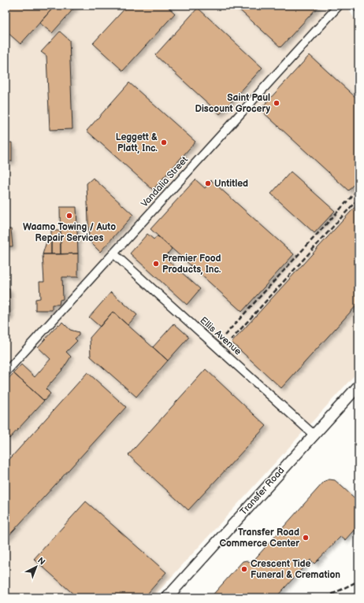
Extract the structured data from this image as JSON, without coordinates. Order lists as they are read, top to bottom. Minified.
{"streets":{"main road":["Transfer Road"],"street":["Vandalia Street","Ellis Avenue"]},"crossings":[["Vandalia Street","Ellis Avenue"],["Ellis Avenue","Transfer Road"]],"places":["Saint Paul Discount Grocery","Leggett & Platt, Inc.","Untitled","Waamo Towing / Auto Repair Services","Premier Food Products, Inc.","Transfer Road Commerce Center","Crescent Tide Funeral & Cremation"],"north":"top right"}
